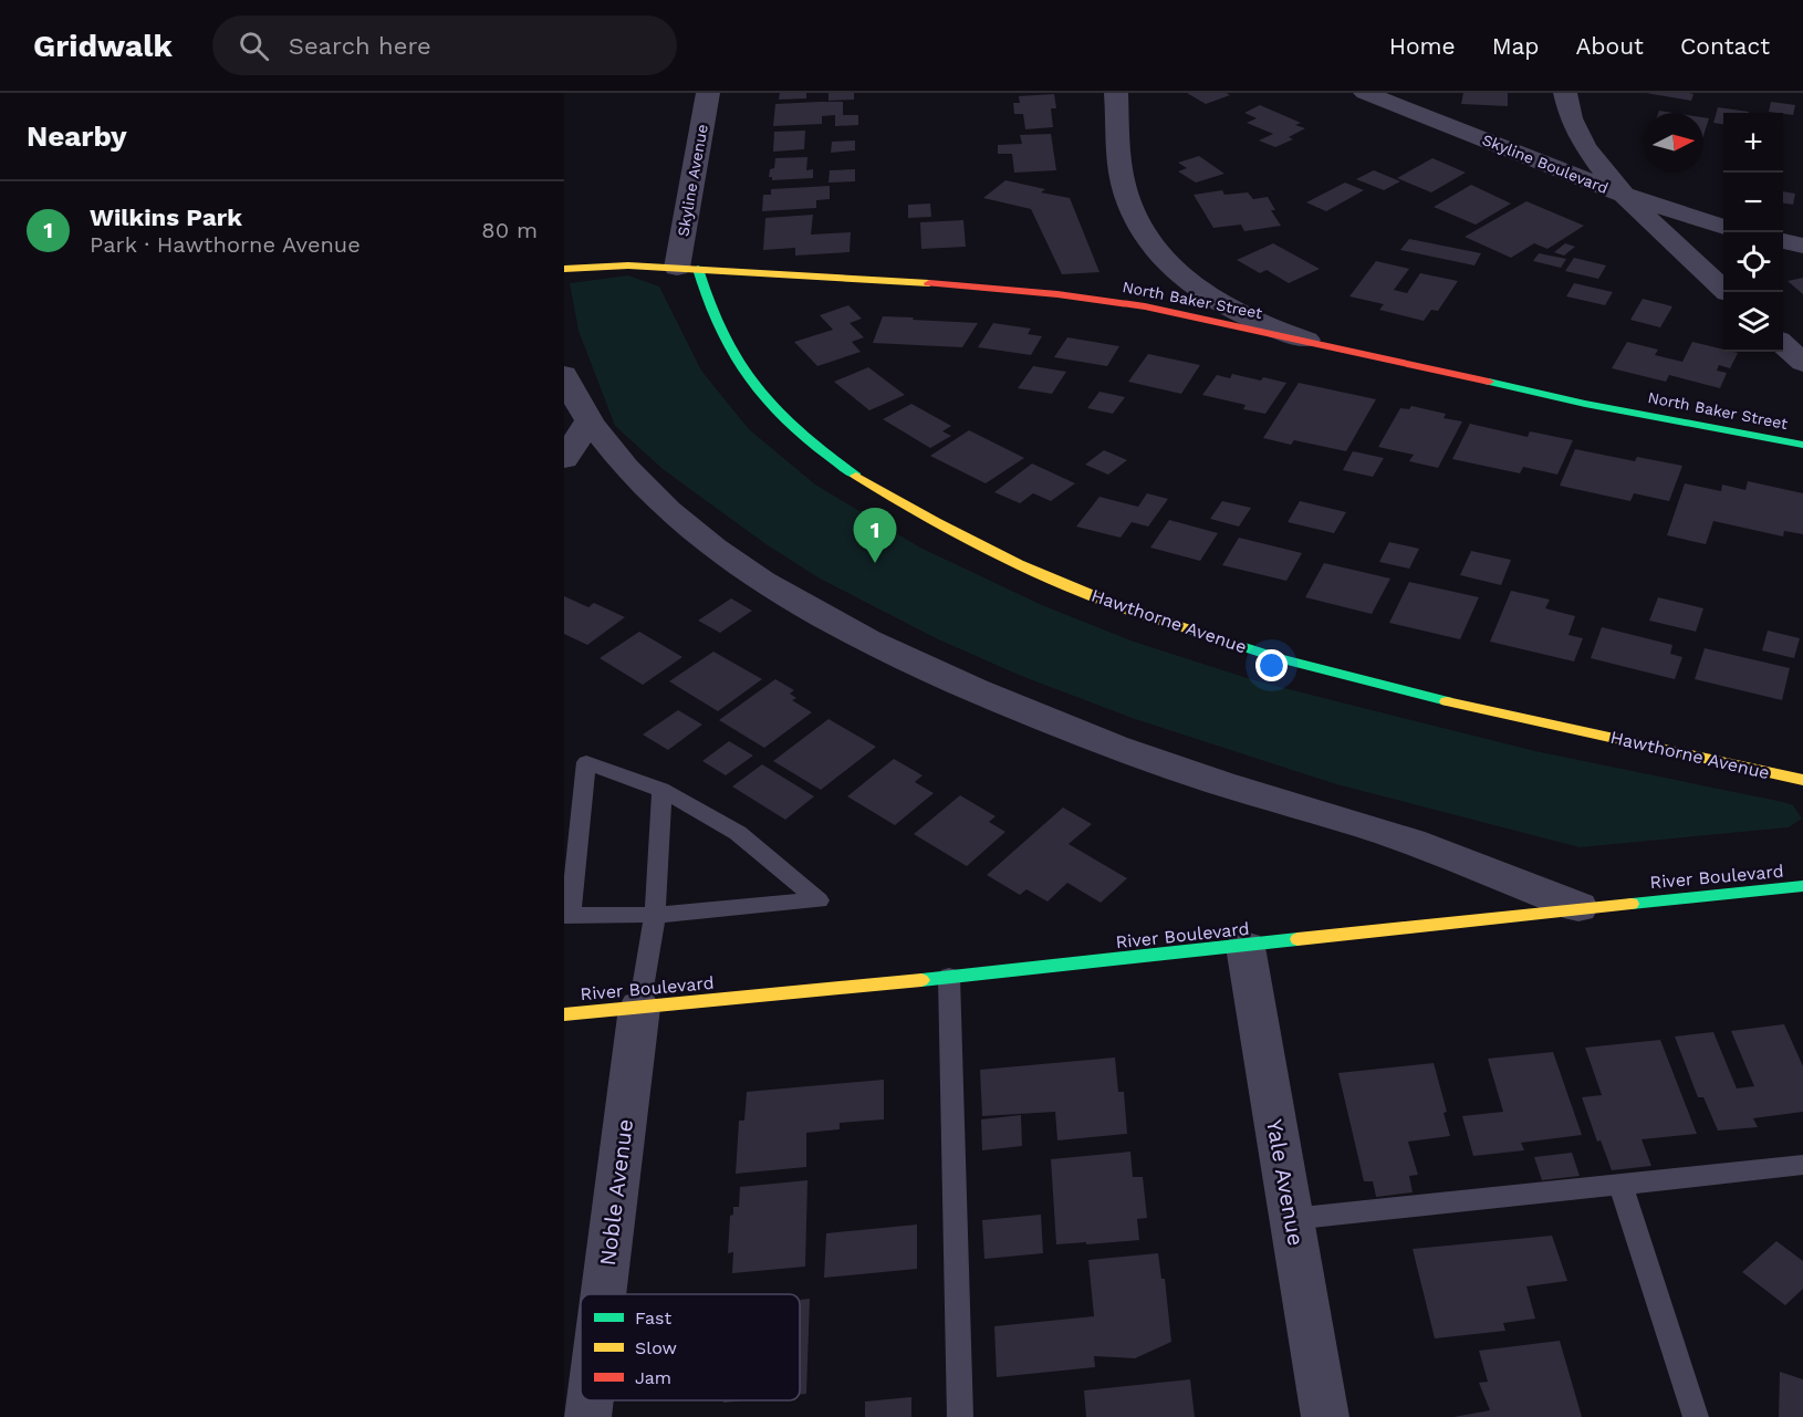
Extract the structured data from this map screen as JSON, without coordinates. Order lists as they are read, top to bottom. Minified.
{"streets":{"street":["Skyline Boulevard","Skyline Avenue","North Baker Street","Hawthorne Avenue","River Boulevard","Yale Avenue","Noble Avenue"]},"crossings":[["Skyline Avenue","North Baker Street"],["Skyline Avenue","Hawthorne Avenue"],["North Baker Street","Hawthorne Avenue"],["River Boulevard","Yale Avenue"],["River Boulevard","Noble Avenue"]],"legend":["Fast","Slow","Jam"],"north":"right","page":{"header":"Gridwalk","search":"Search here","nav":["Home","Map","About","Contact"],"heading":"Nearby","map_buttons":["+","−"],"list":[{"mark":"1","name":"Wilkins Park","note":"Park · Hawthorne Avenue","value":"80 m"}],"pins":"1"}}
